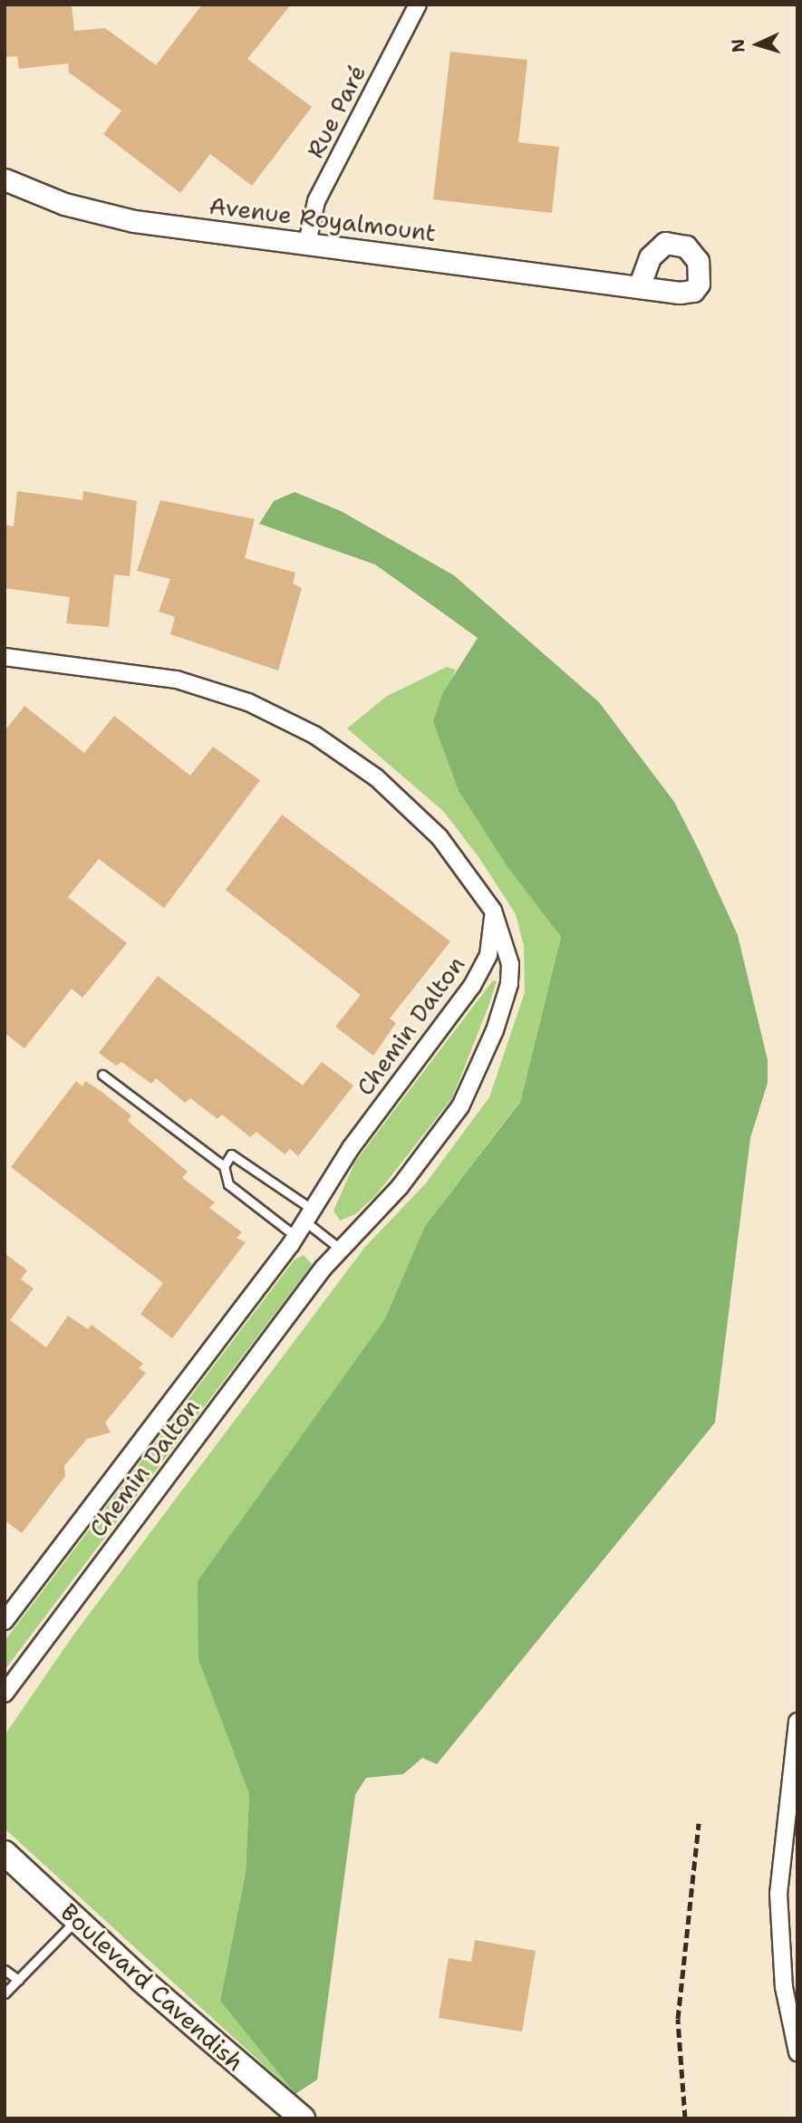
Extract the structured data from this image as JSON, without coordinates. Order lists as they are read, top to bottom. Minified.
{"streets":{"main road":["Boulevard Cavendish"],"street":["Rue Paré","Avenue Royalmount","Chemin Dalton"]},"crossings":[["Rue Paré","Avenue Royalmount"]],"north":"left"}
